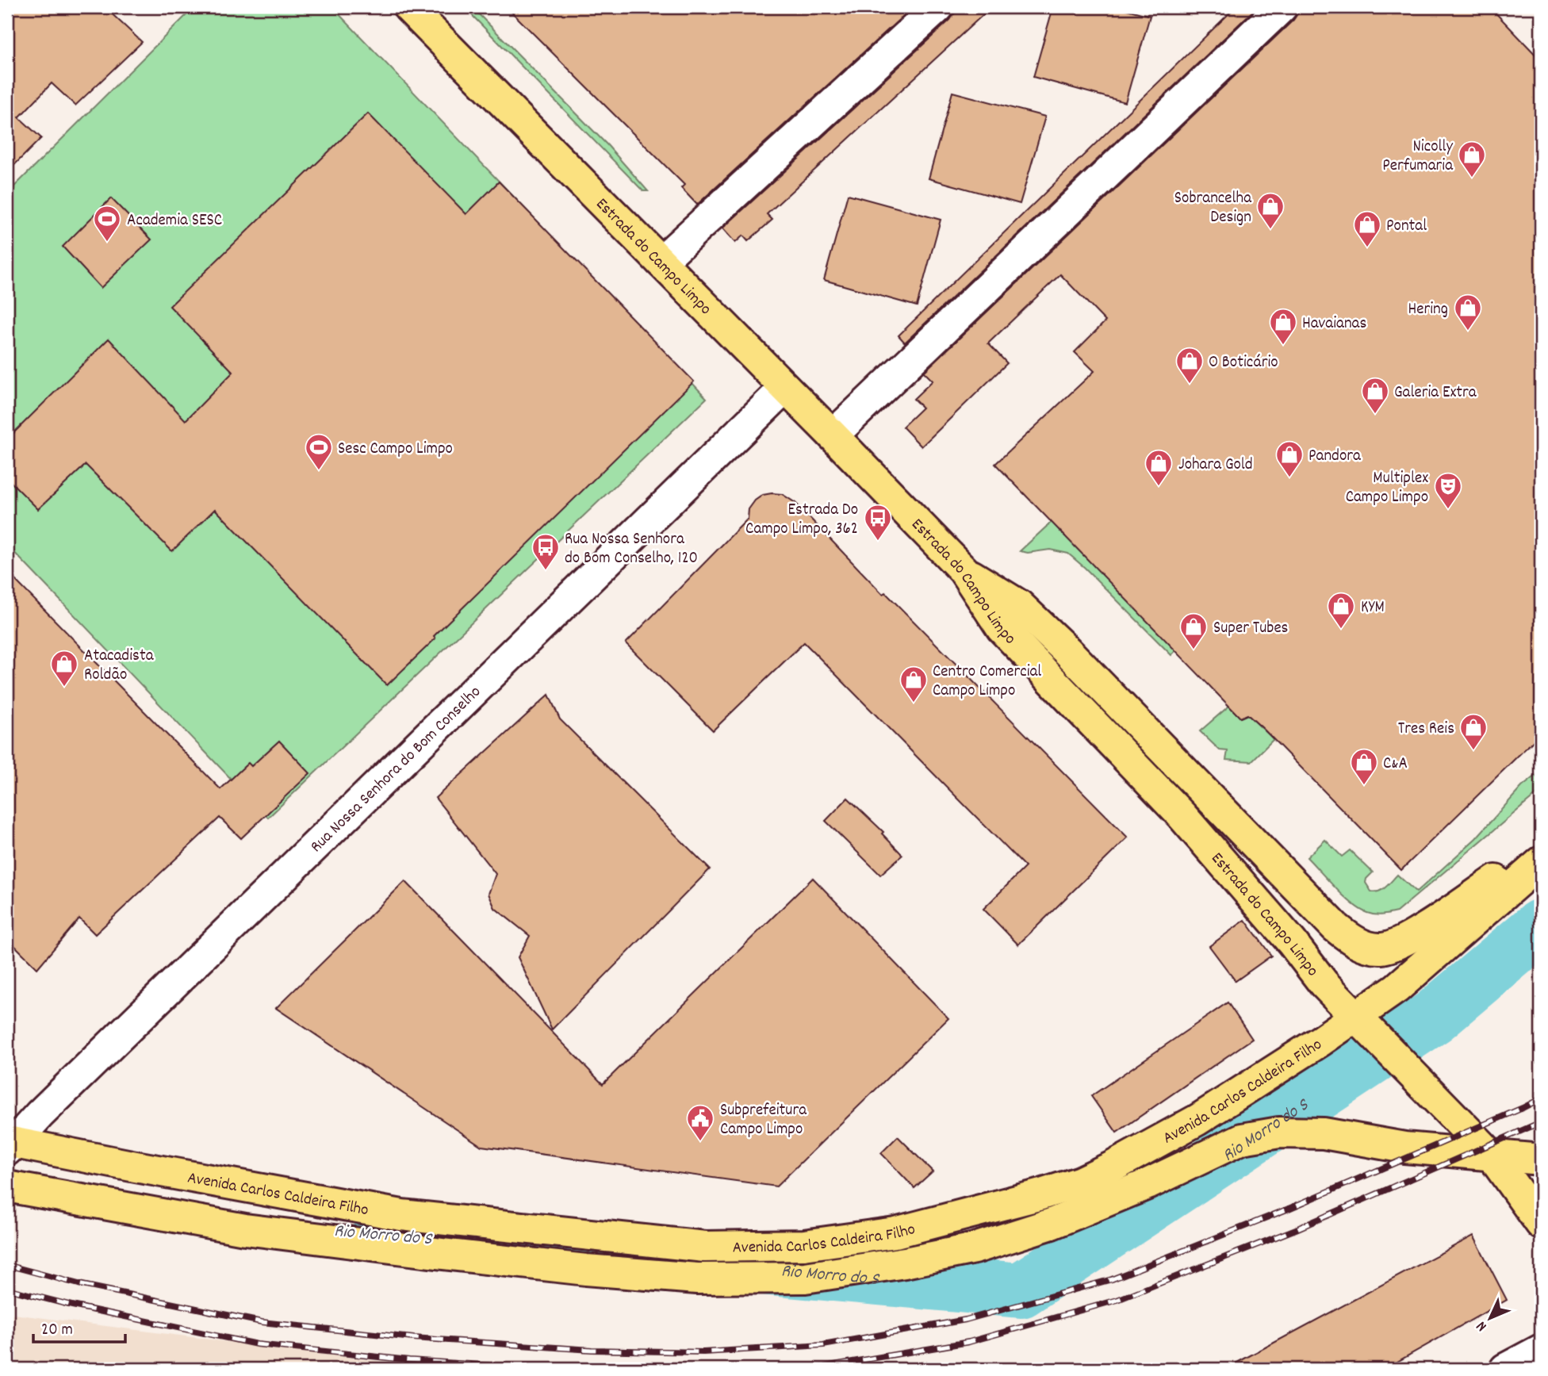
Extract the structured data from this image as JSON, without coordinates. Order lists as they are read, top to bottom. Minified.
{"streets":{"main road":["Estrada do Campo Limpo","Avenida Carlos Caldeira Filho"],"street":["Rua Nossa Senhora do Bom Conselho"]},"crossings":[["Estrada do Campo Limpo","Rua Nossa Senhora do Bom Conselho"],["Estrada do Campo Limpo","Avenida Carlos Caldeira Filho"],["Rua Nossa Senhora do Bom Conselho","Avenida Carlos Caldeira Filho"]],"water":["Rio Morro do S"],"places":{"shop":["Nicolly Perfumaria","Sobrancelha Design","Pontal","Hering","Havaianas","O Boticário","Galeria Extra","Pandora","Johara Gold","KYM","Super Tubes","Atacadista Roldão","Centro Comercial Campo Limpo","Tres Reis","C&A"],"sports":["Academia SESC","Sesc Campo Limpo"],"theatre":["Multiplex Campo Limpo"],"bus stop":["Estrada Do Campo Limpo, 362","Rua Nossa Senhora do Bom Conselho, 120"],"public building":["Subprefeitura Campo Limpo"]},"scale_bar":"20 m","north":"bottom left"}
